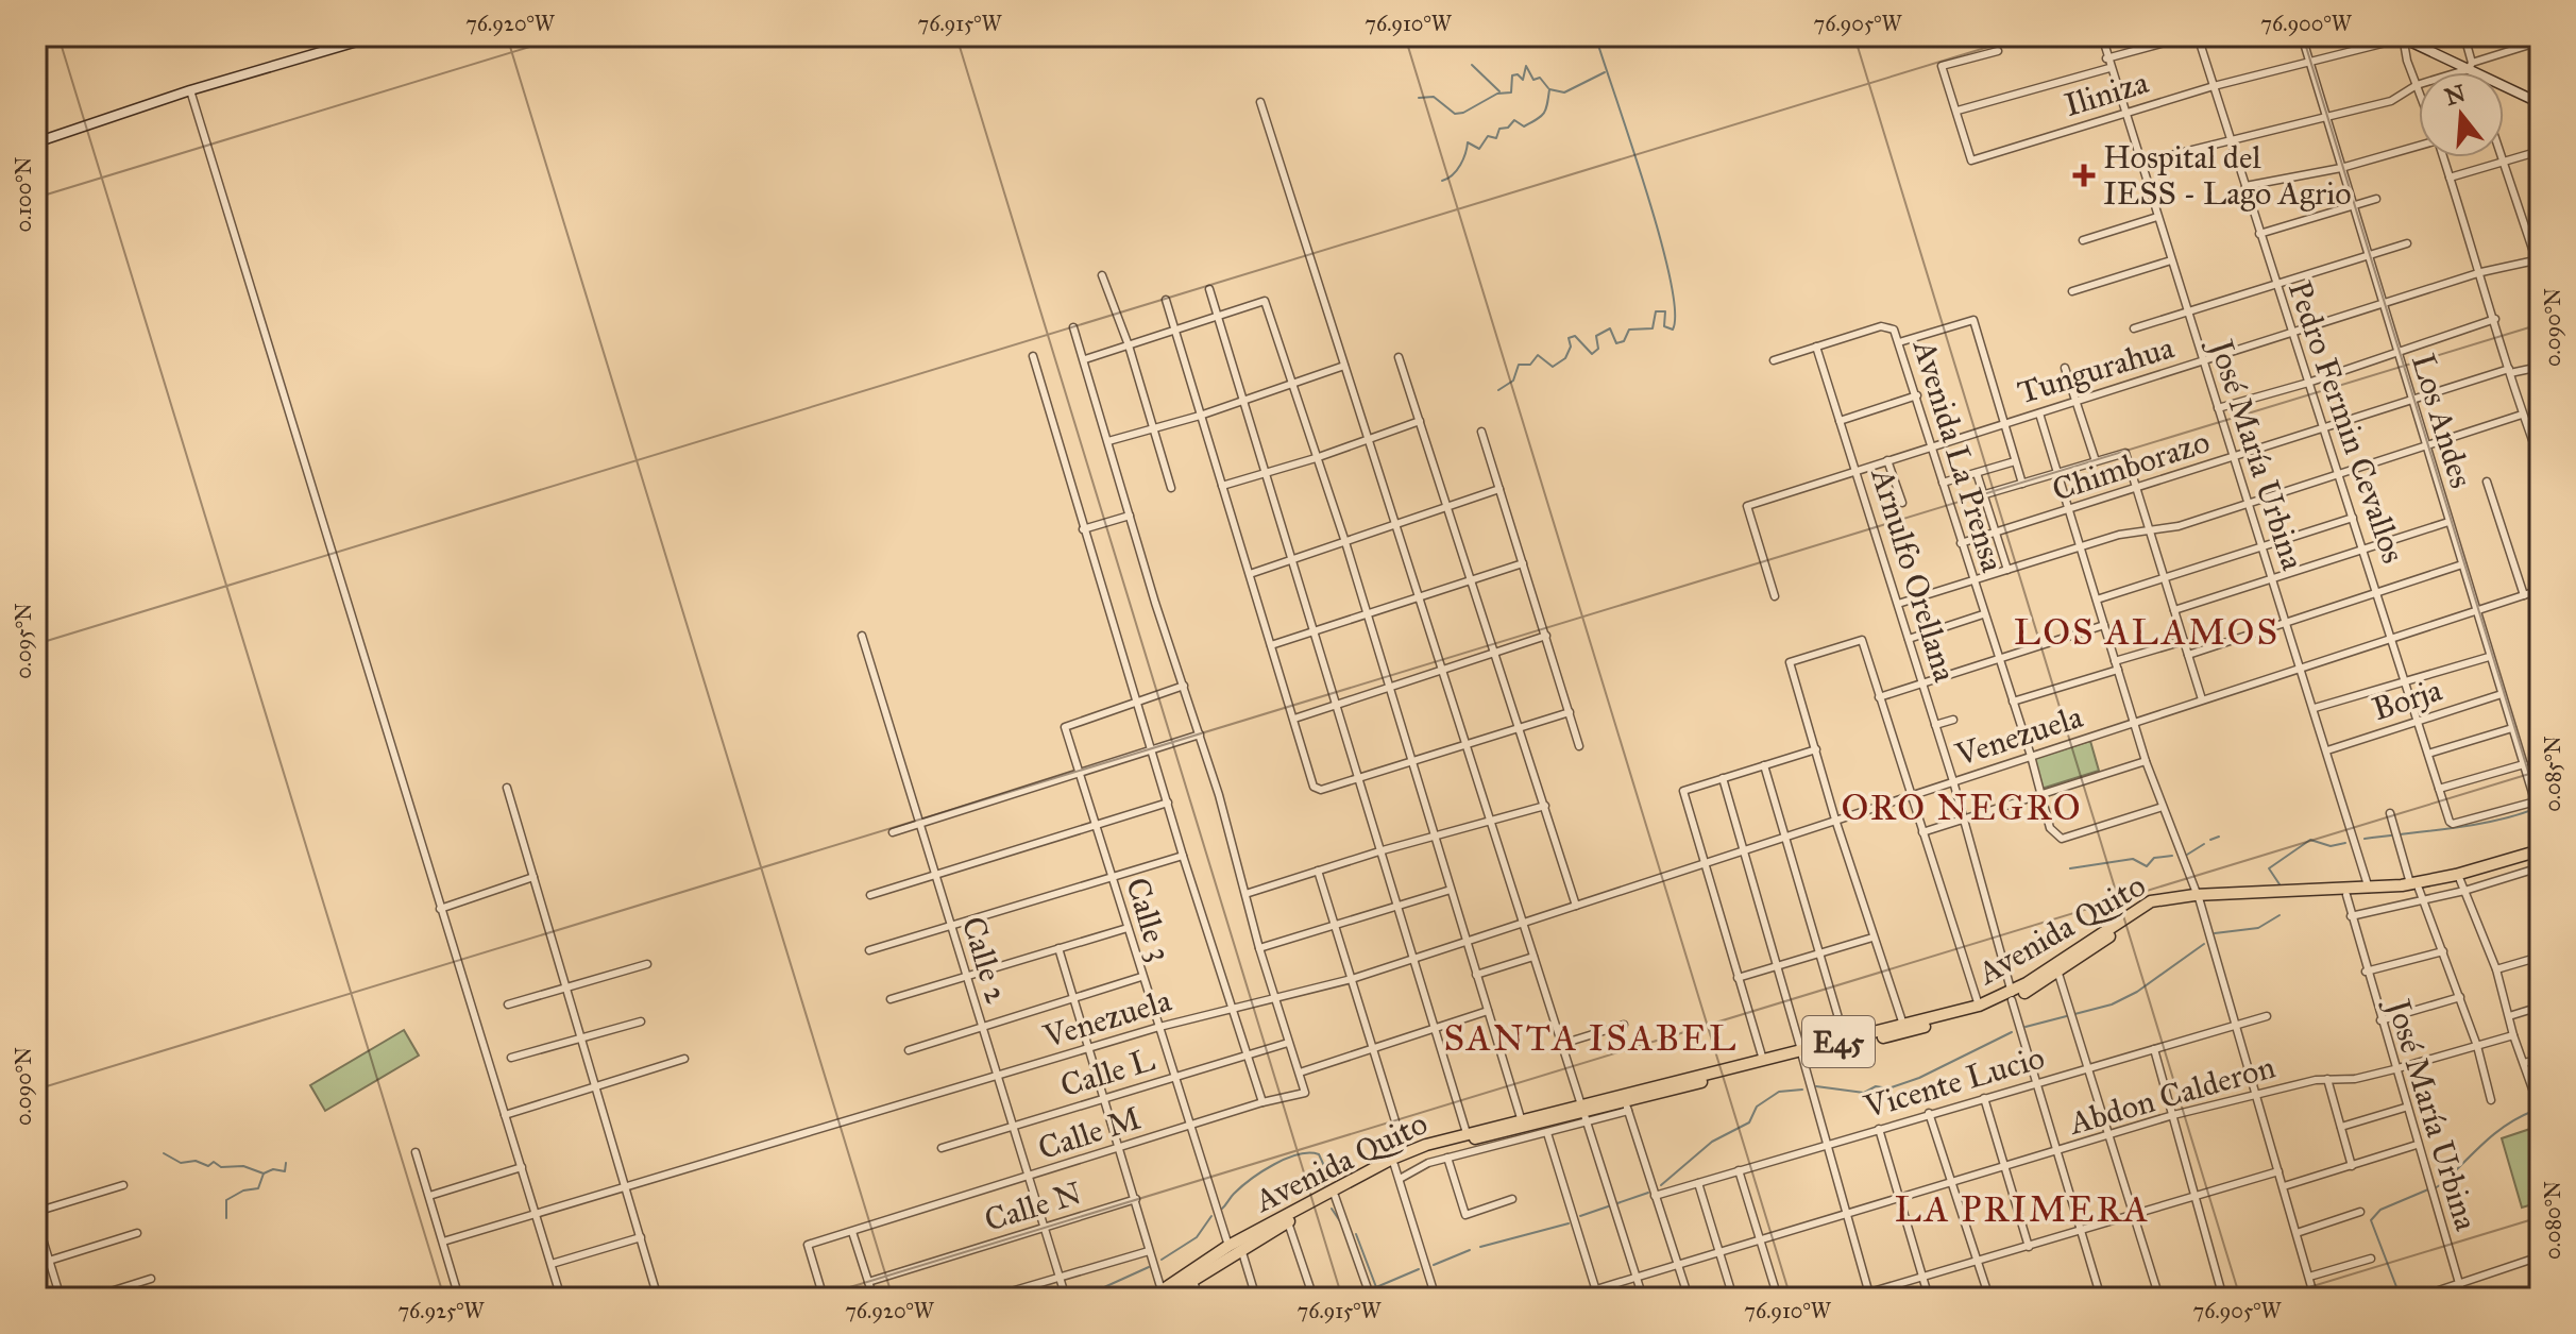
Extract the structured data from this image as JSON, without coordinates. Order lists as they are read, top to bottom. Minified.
{"streets":{"highway":["Avenida Quito","E45"],"street":["Iliniza","Tungurahua","Los Andes","Pedro Fermin Cevallos","José María Urbina","Avenida La Prensa","Chimborazo","Arnulfo Orellana","Borja","Venezuela","Calle 3","Calle 2","Calle L","Vicente Lucio","Abdon Calderon","Calle M","Calle N"]},"crossings":[["Iliniza","Los Andes"],["Iliniza","Pedro Fermin Cevallos"],["Iliniza","José María Urbina"],["Tungurahua","Los Andes"],["Tungurahua","Pedro Fermin Cevallos"],["Tungurahua","José María Urbina"],["Tungurahua","Avenida La Prensa"],["Tungurahua","Arnulfo Orellana"],["Los Andes","Pedro Fermin Cevallos"],["Los Andes","Chimborazo"],["Los Andes","Borja"],["Los Andes","Venezuela"],["Pedro Fermin Cevallos","Chimborazo"],["Pedro Fermin Cevallos","Borja"],["Pedro Fermin Cevallos","Venezuela"],["José María Urbina","Chimborazo"],["José María Urbina","Borja"],["José María Urbina","Venezuela"],["José María Urbina","Avenida Quito"],["José María Urbina","Abdon Calderon"],["Avenida La Prensa","Chimborazo"],["Avenida La Prensa","Arnulfo Orellana"],["Avenida La Prensa","Venezuela"],["Arnulfo Orellana","Venezuela"],["Arnulfo Orellana","Avenida Quito"],["Arnulfo Orellana","Vicente Lucio"],["Arnulfo Orellana","Abdon Calderon"],["Venezuela","Calle 3"],["Venezuela","Calle 2"],["Calle 3","Avenida Quito"],["Calle 3","Calle L"],["Calle 3","Calle M"],["Calle 2","Calle L"],["Calle 2","Calle M"],["Calle 2","Calle N"]],"districts":["LOS ALAMOS","ORO NEGRO","SANTA ISABEL","LA PRIMERA"],"places":{"health":["Hospital del IESS - Lago Agrio"]},"north":"top","coordinates":["76.920°W","76.915°W","76.910°W","76.905°W","76.900°W","0.100°N","0.090°N","0.095°N","0.085°N","0.080°N","76.925°W"]}
